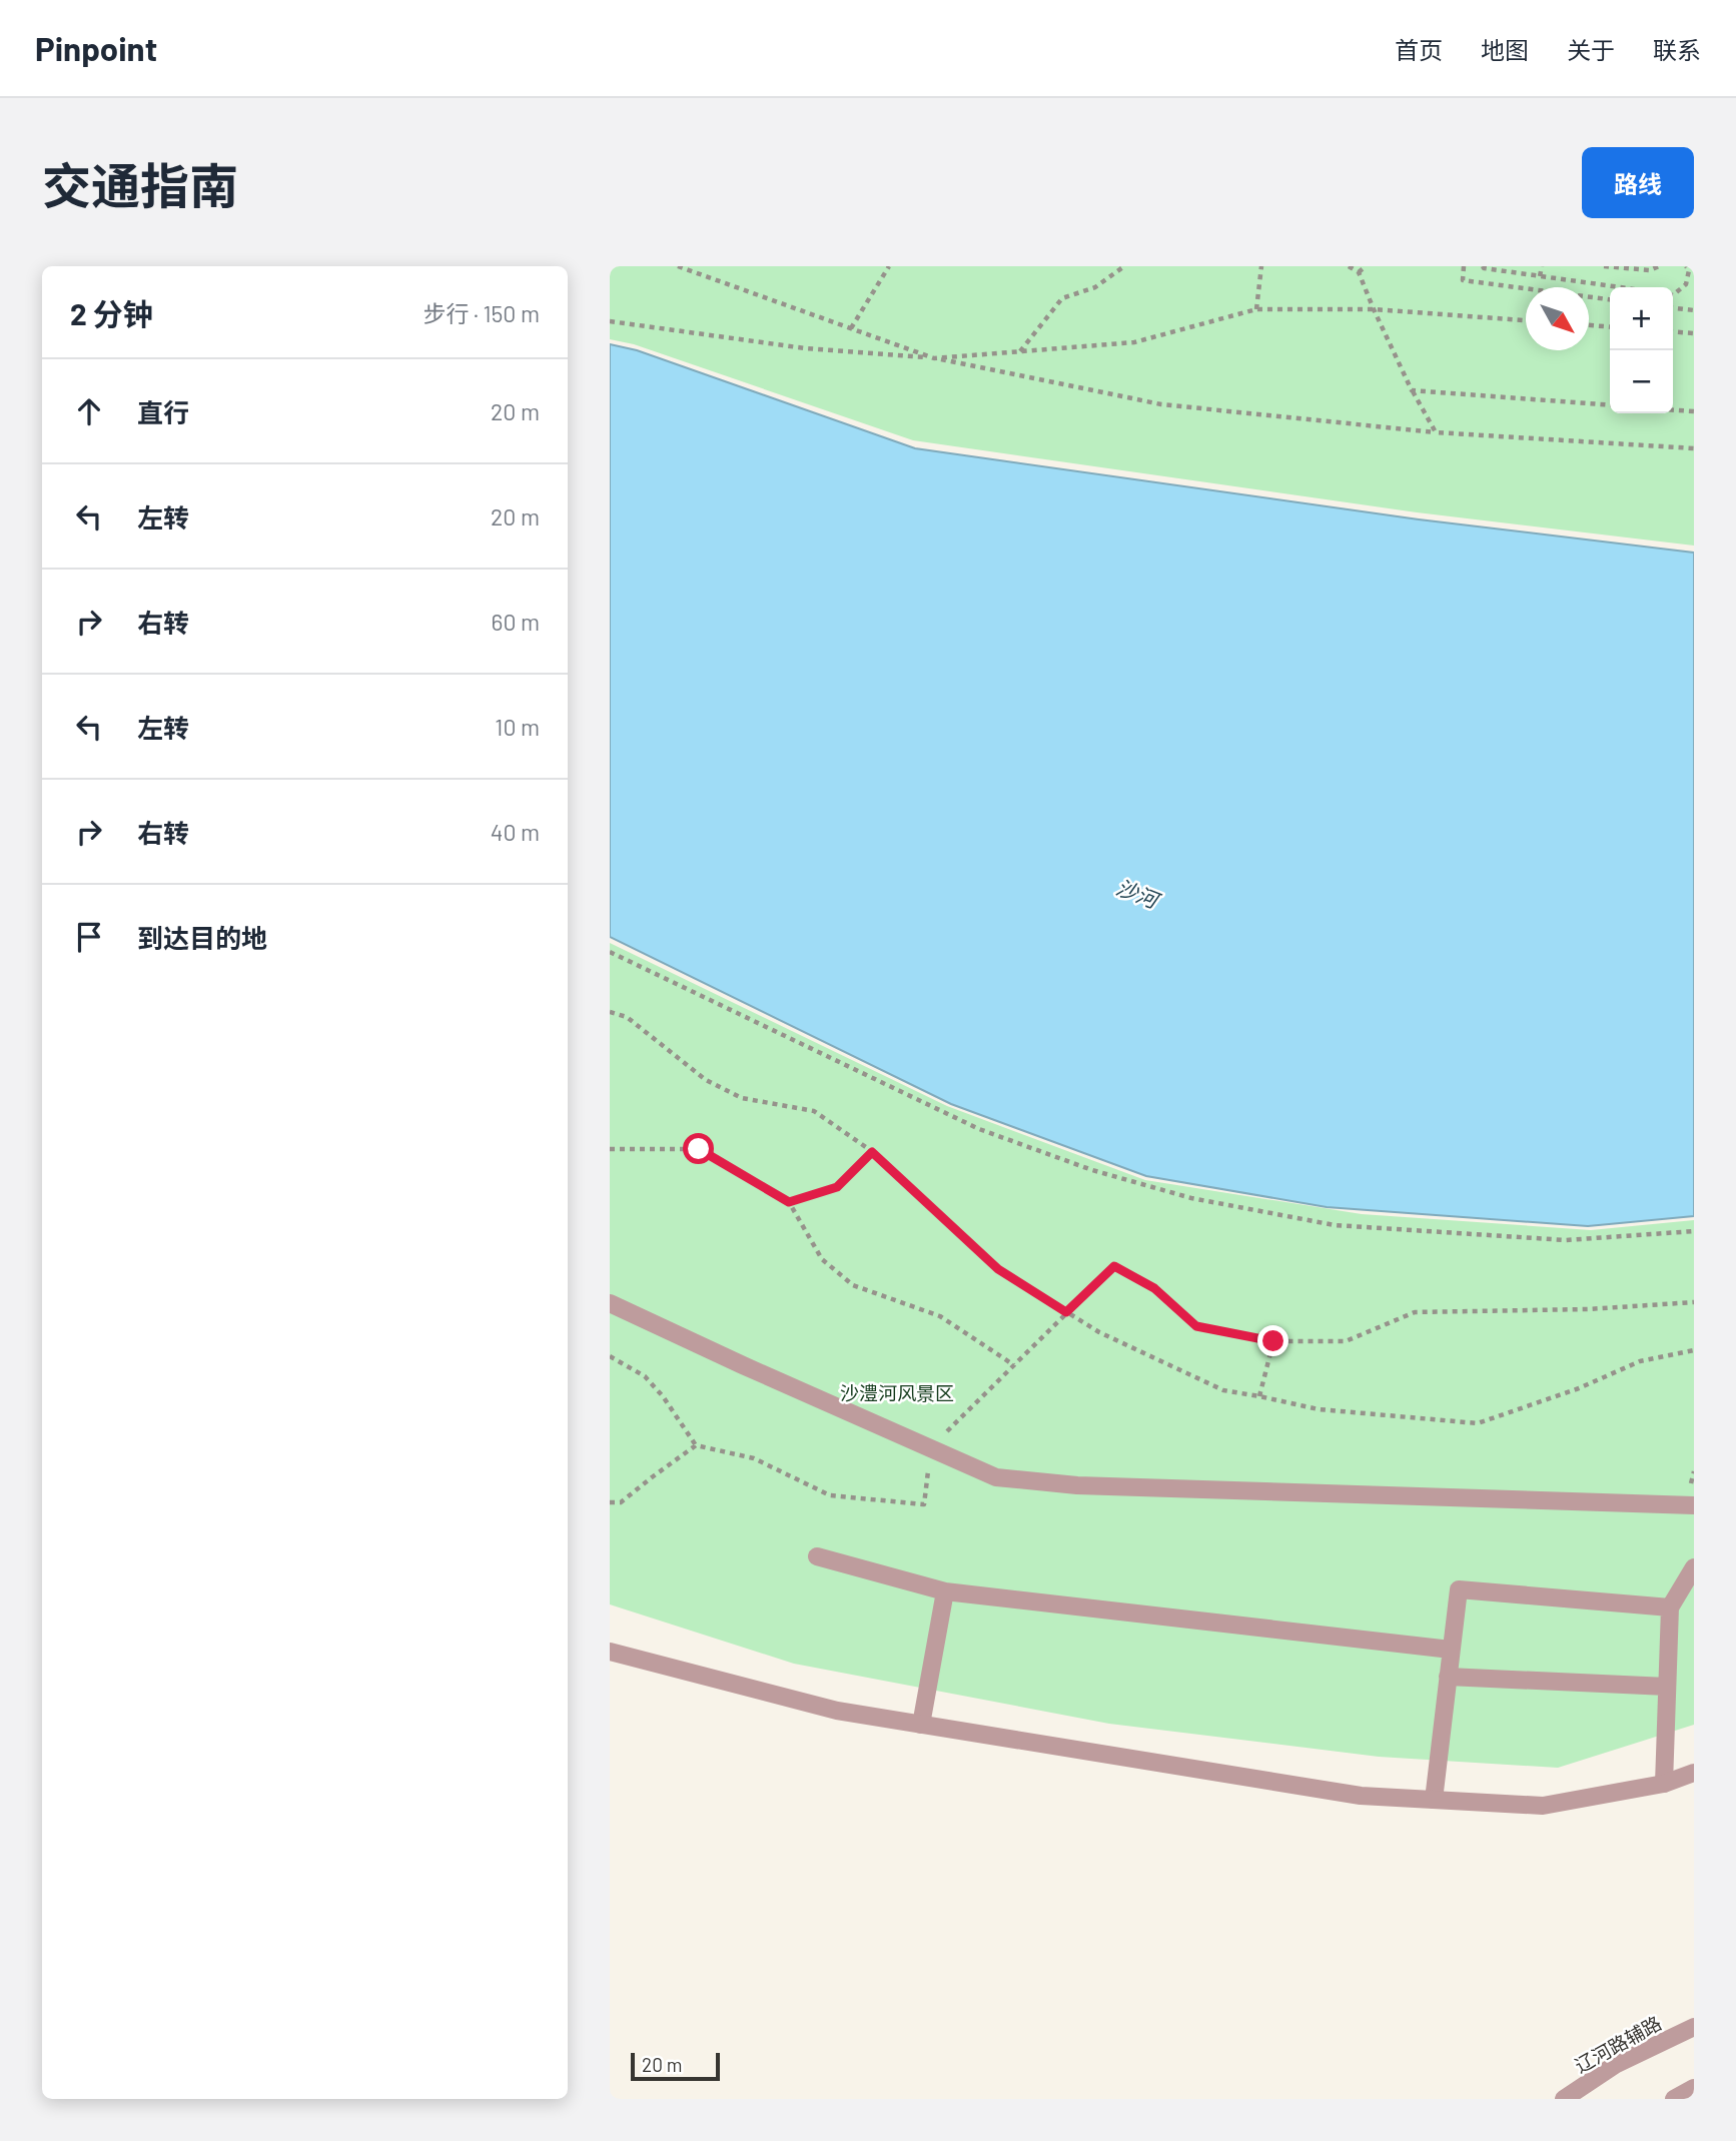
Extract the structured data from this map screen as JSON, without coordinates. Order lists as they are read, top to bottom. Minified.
{"streets":{"street":["辽河路辅路"]},"water":["沙河"],"parks":["沙澧河风景区"],"scale_bar":"20 m","north":"bottom right","page":{"header":"Pinpoint","nav":["首页","地图","关于","联系"],"title":"交通指南","buttons":"路线","heading":["2 分钟","步行 · 150 m"],"map_buttons":["+","−"],"list":[["直行","20 m"],["左转","20 m"],["右转","60 m"],["左转","10 m"],["右转","40 m"],"到达目的地"],"scale":"20 m"}}
